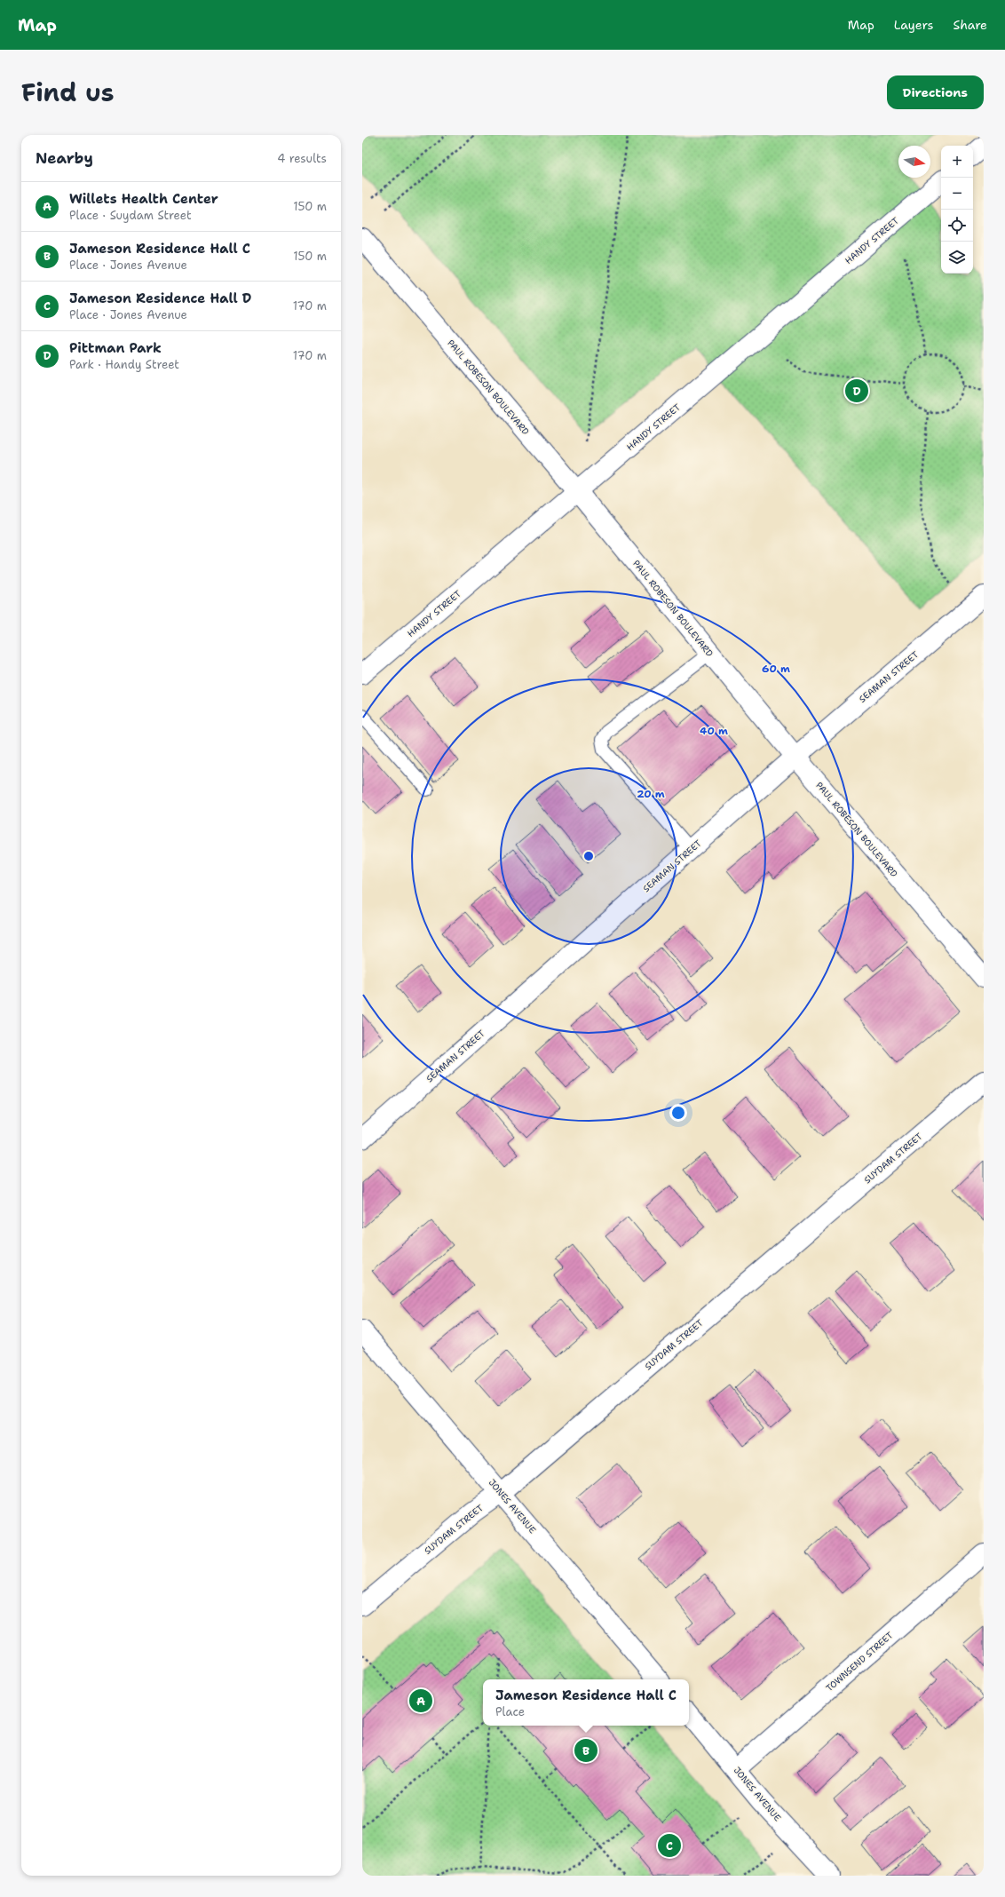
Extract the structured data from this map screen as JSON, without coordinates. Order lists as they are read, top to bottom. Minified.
{"streets":{"street":["HANDY STREET","PAUL ROBESON BOULEVARD","SEAMAN STREET","SUYDAM STREET","JONES AVENUE","TOWNSEND STREET"]},"crossings":[["HANDY STREET","PAUL ROBESON BOULEVARD"],["PAUL ROBESON BOULEVARD","SEAMAN STREET"],["SUYDAM STREET","JONES AVENUE"],["JONES AVENUE","TOWNSEND STREET"]],"north":"right","page":{"header":"Map","nav":["Map","Layers","Share"],"title":"Find us","buttons":"Directions","heading":["Nearby","4 results"],"map_buttons":["+","−"],"list":[{"mark":"A","name":"Willets Health Center","note":"Place · Suydam Street","value":"150 m"},{"mark":"B","name":"Jameson Residence Hall C","note":"Place · Jones Avenue","value":"150 m"},{"mark":"C","name":"Jameson Residence Hall D","note":"Place · Jones Avenue","value":"170 m"},{"mark":"D","name":"Pittman Park","note":"Park · Handy Street","value":"170 m"}],"pins":["D","A","B","C"],"popup":["Jameson Residence Hall C","Place"]},"rings":["60 m","40 m","20 m"]}
